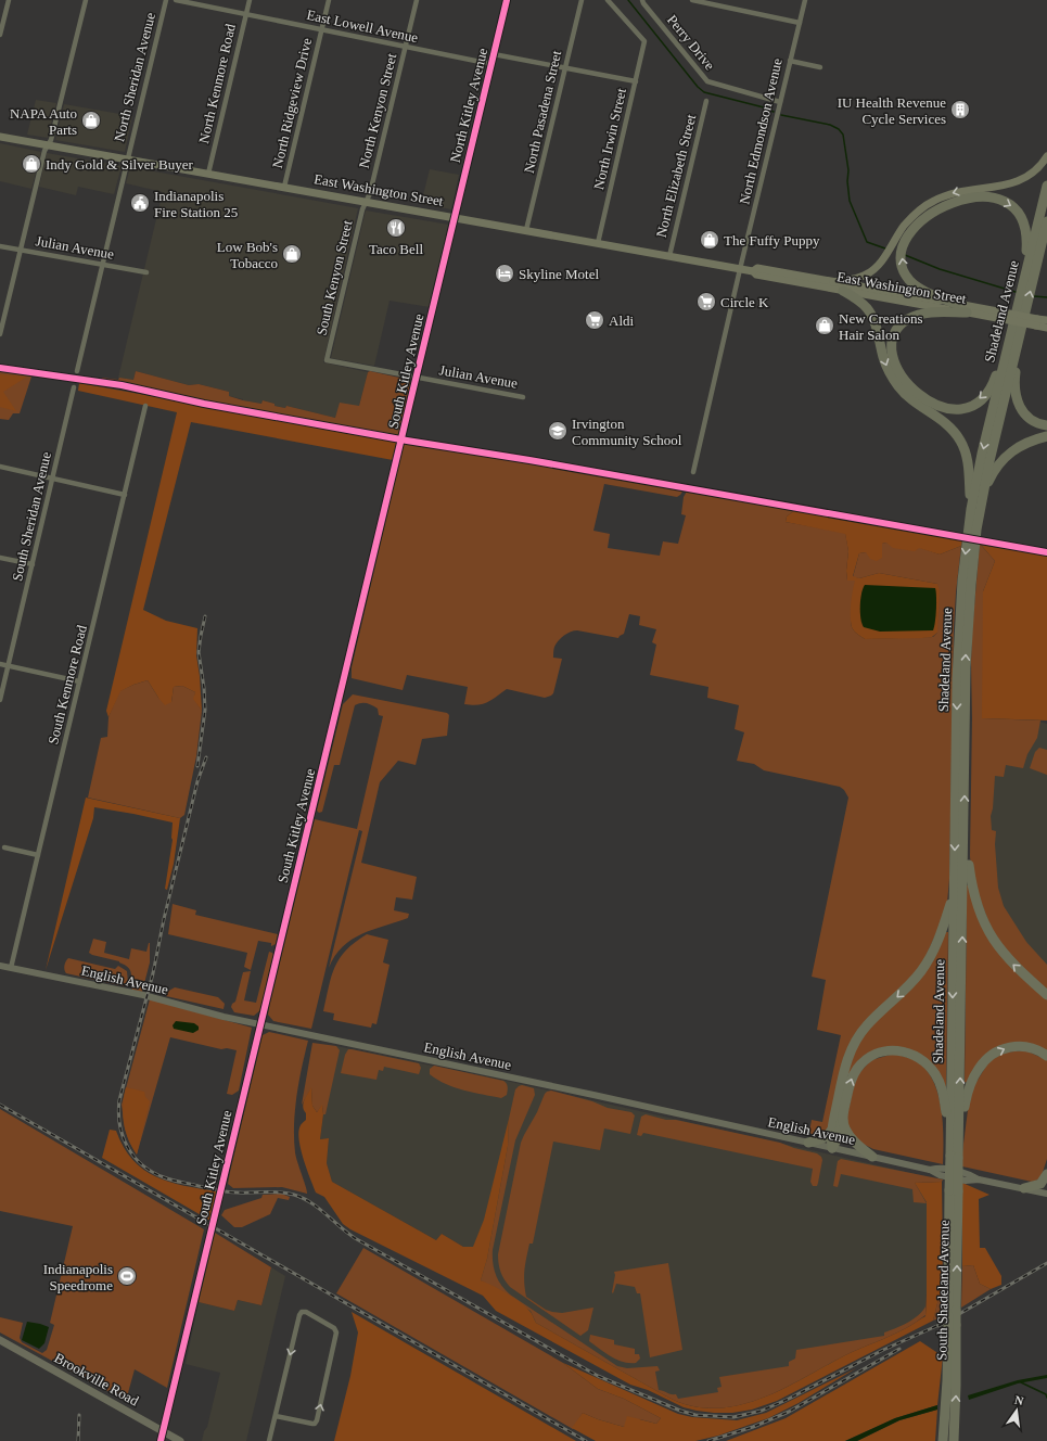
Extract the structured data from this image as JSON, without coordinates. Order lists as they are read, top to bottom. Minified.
{"streets":{"highway":["Shadeland Avenue","South Shadeland Avenue"],"main road":["East Washington Street","Brookville Road"],"street":["East Lowell Avenue","Perry Drive","North Sheridan Avenue","North Kenmore Road","North Ridgeview Drive","North Kitley Avenue","North Kenyon Street","North Pasadena Street","North Edmondson Avenue","North Irwin Street","North Elizabeth Street","Julian Avenue","South Kenyon Street","South Kitley Avenue","South Sheridan Avenue","South Kenmore Road","English Avenue"]},"crossings":[["East Lowell Avenue","North Kenmore Road"],["East Lowell Avenue","North Ridgeview Drive"],["East Lowell Avenue","North Kitley Avenue"],["East Lowell Avenue","North Kenyon Street"],["Perry Drive","North Edmondson Avenue"],["North Sheridan Avenue","East Washington Street"],["North Kenmore Road","East Washington Street"],["North Ridgeview Drive","East Washington Street"],["North Kitley Avenue","East Washington Street"],["North Kitley Avenue","South Kitley Avenue"],["North Kenyon Street","East Washington Street"],["North Kenyon Street","South Kenyon Street"],["North Pasadena Street","East Washington Street"],["North Edmondson Avenue","East Washington Street"],["North Irwin Street","East Washington Street"],["North Elizabeth Street","East Washington Street"],["East Washington Street","South Kenyon Street"],["East Washington Street","South Kitley Avenue"],["Julian Avenue","South Kenyon Street"],["Julian Avenue","South Kitley Avenue"],["Shadeland Avenue","South Shadeland Avenue"],["South Kitley Avenue","English Avenue"],["South Kitley Avenue","Brookville Road"],["South Kenmore Road","English Avenue"]],"places":{"building":["IU Health Revenue Cycle Services"],"shop":["NAPA Auto Parts","Indy Gold & Silver Buyer","The Fuffy Puppy","Low Bob's Tobacco","New Creations Hair Salon"],"public building":["Indianapolis Fire Station 25"],"restaurant":["Taco Bell"],"hotel":["Skyline Motel"],"supermarket":["Circle K","Aldi"],"school or university":["Irvington Community School"],"sports":["Indianapolis Speedrome"]},"north":"top"}
